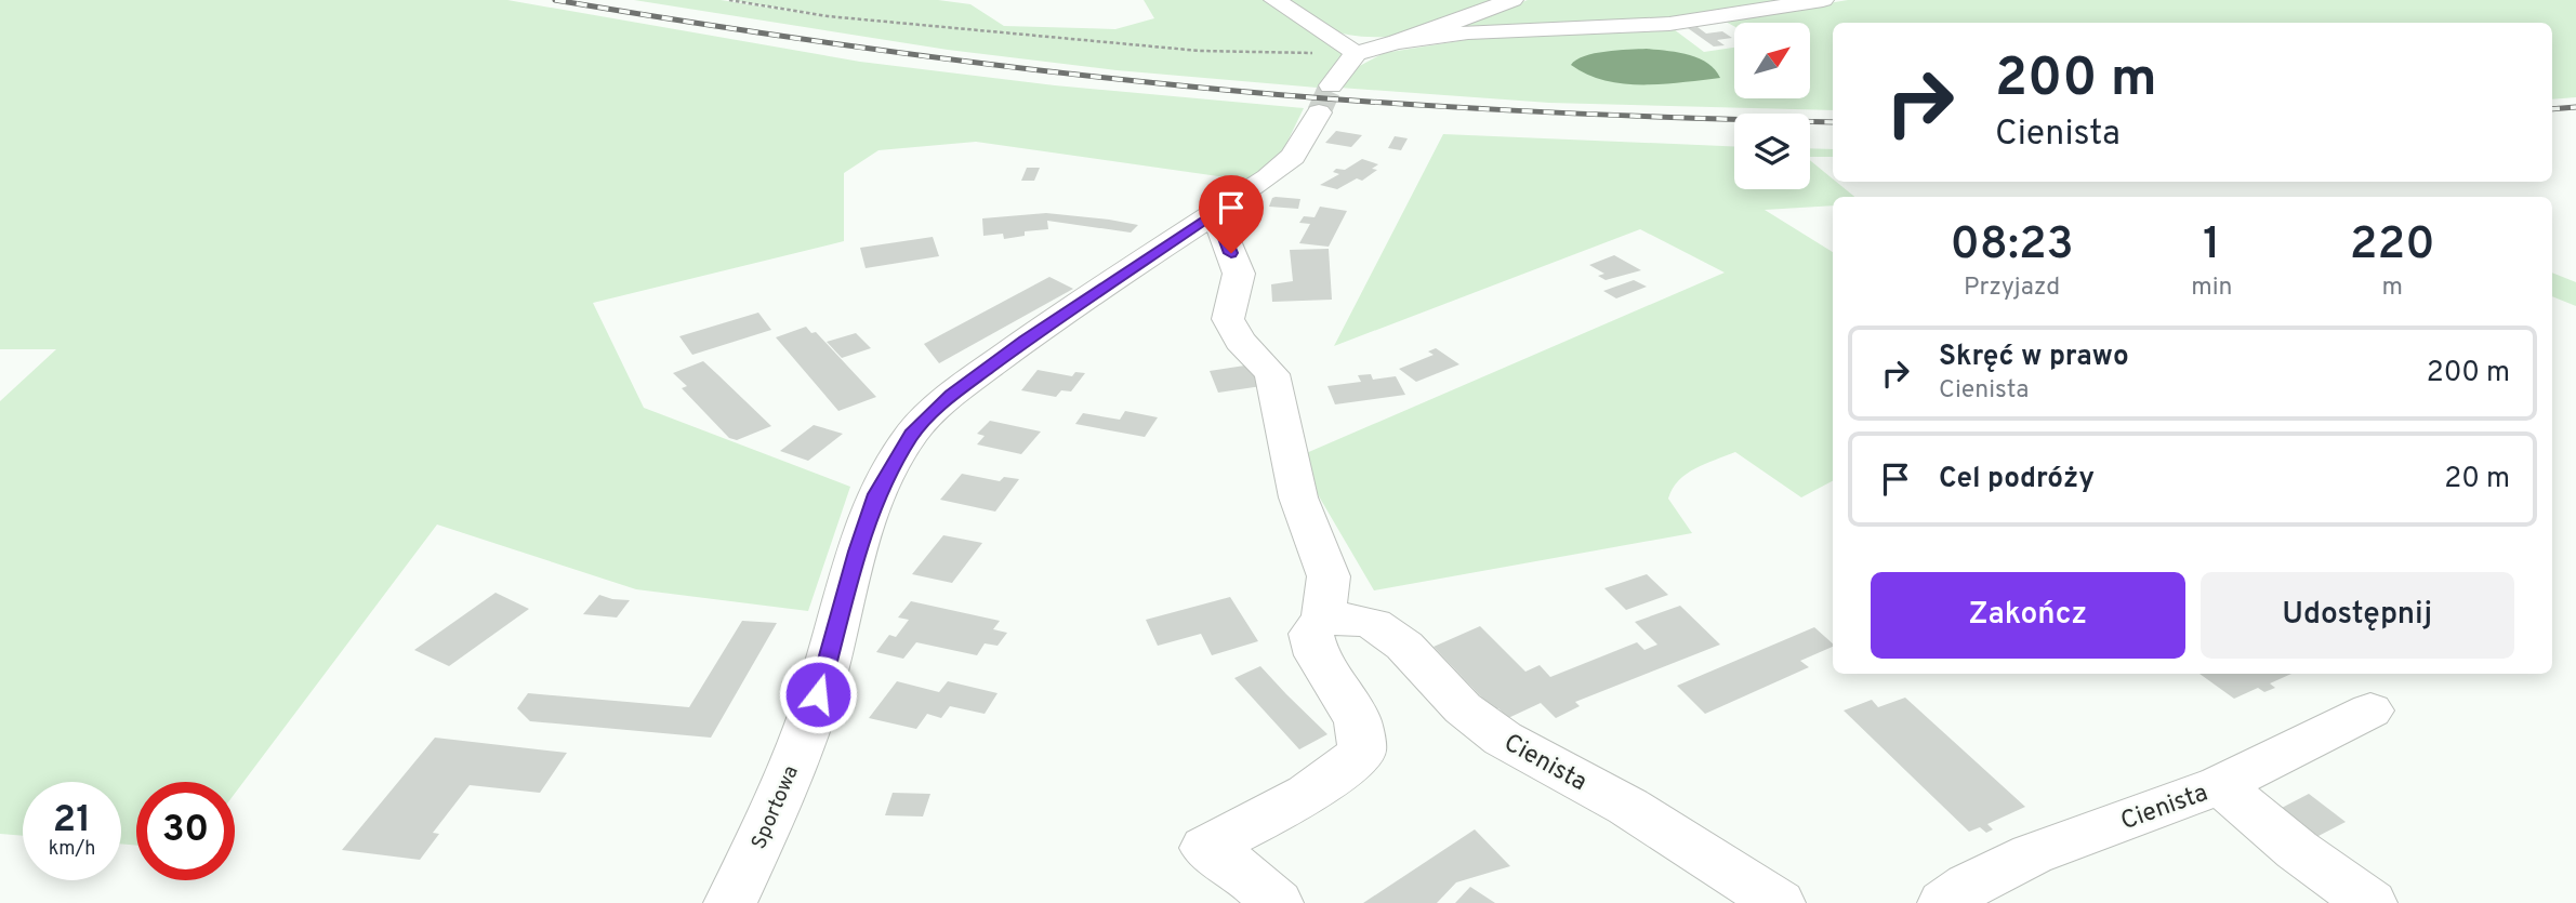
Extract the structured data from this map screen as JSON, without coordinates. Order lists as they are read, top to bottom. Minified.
{"streets":{"street":["Cienista","Sportowa"]},"north":"top right","page":{"turn":["200 m","Cienista"],"eta":["08:23","Przyjazd","1","min","220","m"],"list":[{"name":"Skręć w prawo","note":"Cienista","value":"200 m"},{"name":"Cel podróży","value":"20 m"}],"buttons":["Zakończ","Udostępnij"],"speed":"21 km/h","limit":"30"}}
